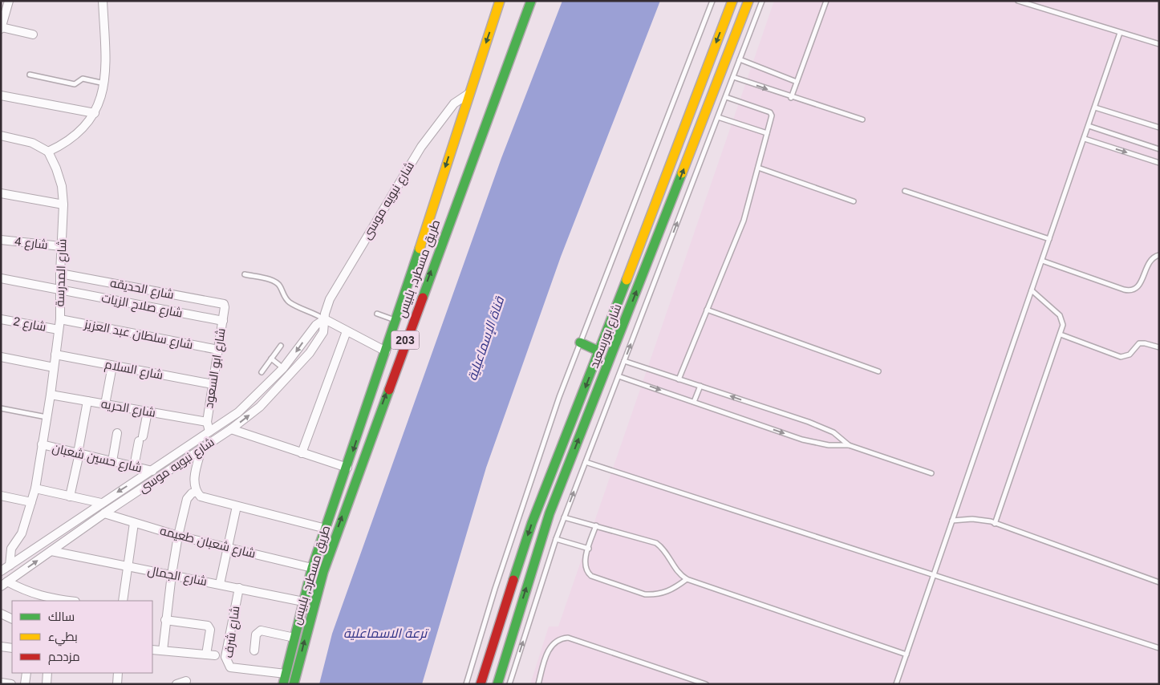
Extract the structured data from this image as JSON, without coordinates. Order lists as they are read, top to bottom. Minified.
{"streets":{"main road":["طريق مسطرد, بلبيس","شارع بورسعيد","203"],"street":["شارع نبويه موسى","شارع 4","شارع المدرسة","شارع الحديقه","شارع صلاح الزيات","شارع 2","شارع سلطان عبد العزيز","شارع ابو السعود","شارع السلام","شارع الحريه","شارع حسين شعبان","شارع شعبان طعيمه","شارع الجمال","شارع شرف"]},"crossings":[["شارع نبويه موسى","طريق مسطرد, بلبيس"],["شارع نبويه موسى","شارع المدرسة"],["شارع نبويه موسى","شارع ابو السعود"],["شارع نبويه موسى","شارع حسين شعبان"],["شارع نبويه موسى","شارع شعبان طعيمه"],["شارع نبويه موسى","شارع الجمال"],["شارع 4","شارع المدرسة"],["طريق مسطرد, بلبيس","شارع شعبان طعيمه"],["طريق مسطرد, بلبيس","شارع الجمال"],["طريق مسطرد, بلبيس","شارع شرف"],["شارع المدرسة","شارع الحديقه"],["شارع المدرسة","شارع صلاح الزيات"],["شارع المدرسة","شارع 2"],["شارع المدرسة","شارع سلطان عبد العزيز"],["شارع المدرسة","شارع السلام"],["شارع المدرسة","شارع الحريه"],["شارع المدرسة","شارع حسين شعبان"],["شارع الحديقه","شارع ابو السعود"],["شارع صلاح الزيات","شارع ابو السعود"],["شارع سلطان عبد العزيز","شارع ابو السعود"],["شارع ابو السعود","شارع السلام"],["شارع ابو السعود","شارع الحريه"],["شارع الجمال","شارع شرف"]],"water":["قناة الإسماعيلية","ترعة الاسماعلية"],"legend":["سالك","بطيء","مزدحم"]}
